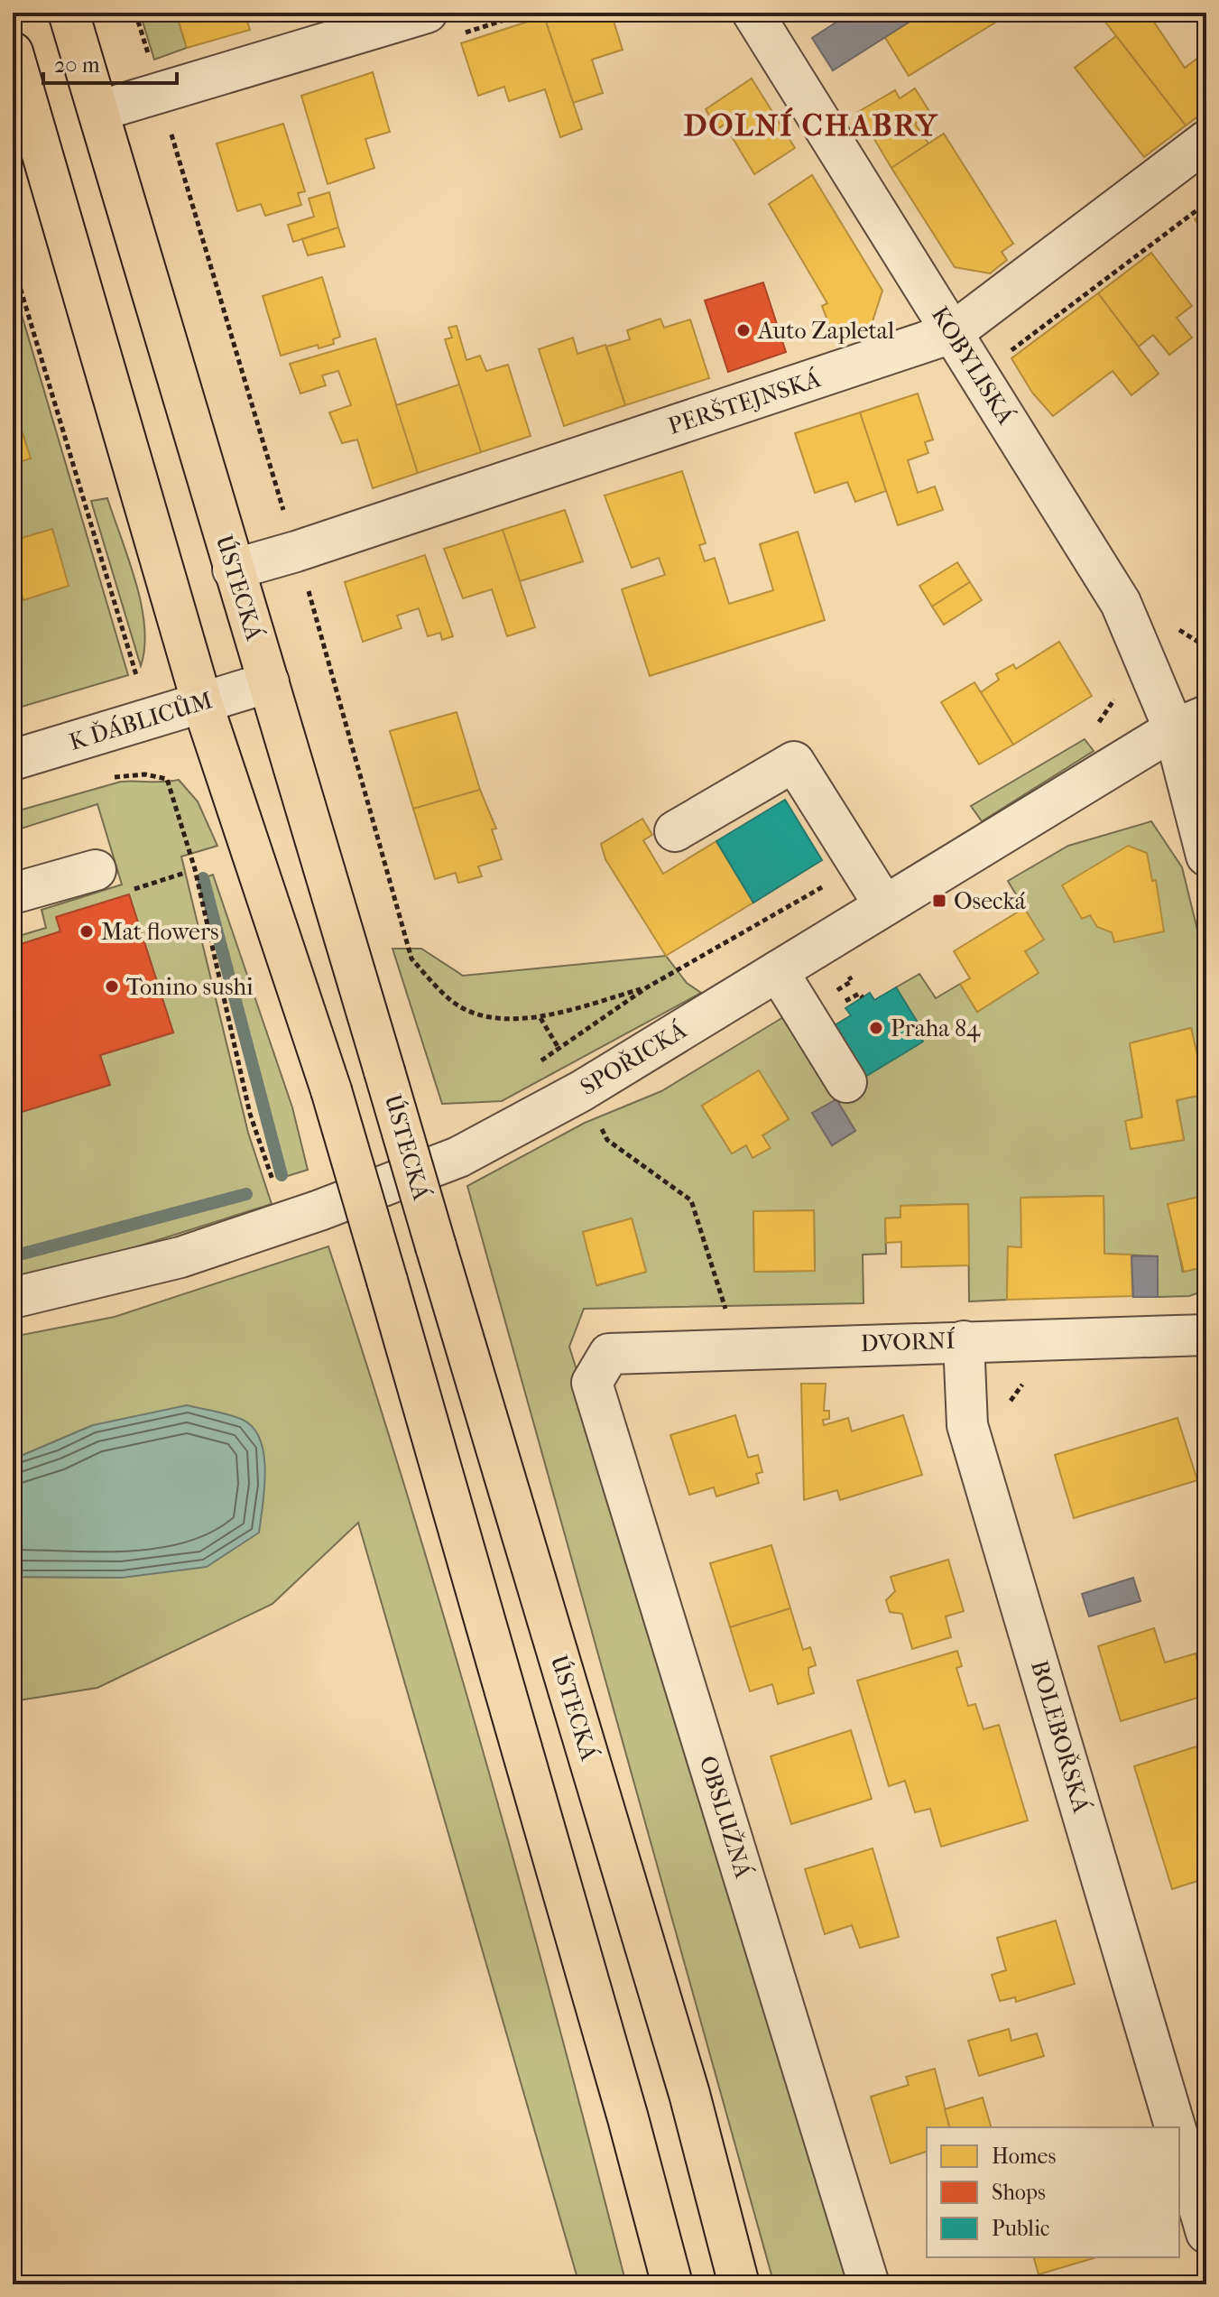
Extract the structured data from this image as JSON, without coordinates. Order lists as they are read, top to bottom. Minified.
{"streets":{"main road":["ÚSTECKÁ"],"street":["KOBYLISKÁ","PERŠTEJNSKÁ","K ĎÁBLICŮM","SPOŘICKÁ","DVORNÍ","BOLEBOŘSKÁ","OBSLUŽNÁ"]},"crossings":[["KOBYLISKÁ","PERŠTEJNSKÁ"],["KOBYLISKÁ","SPOŘICKÁ"],["PERŠTEJNSKÁ","ÚSTECKÁ"],["ÚSTECKÁ","K ĎÁBLICŮM"],["DVORNÍ","BOLEBOŘSKÁ"],["DVORNÍ","OBSLUŽNÁ"]],"districts":["DOLNÍ CHABRY"],"places":{"other":["Auto Zapletal","Mat flowers","Tonino sushi","Praha 84"],"transit":["Osecká"]},"legend":["Homes","Shops","Public"],"scale_bar":"20 m"}
